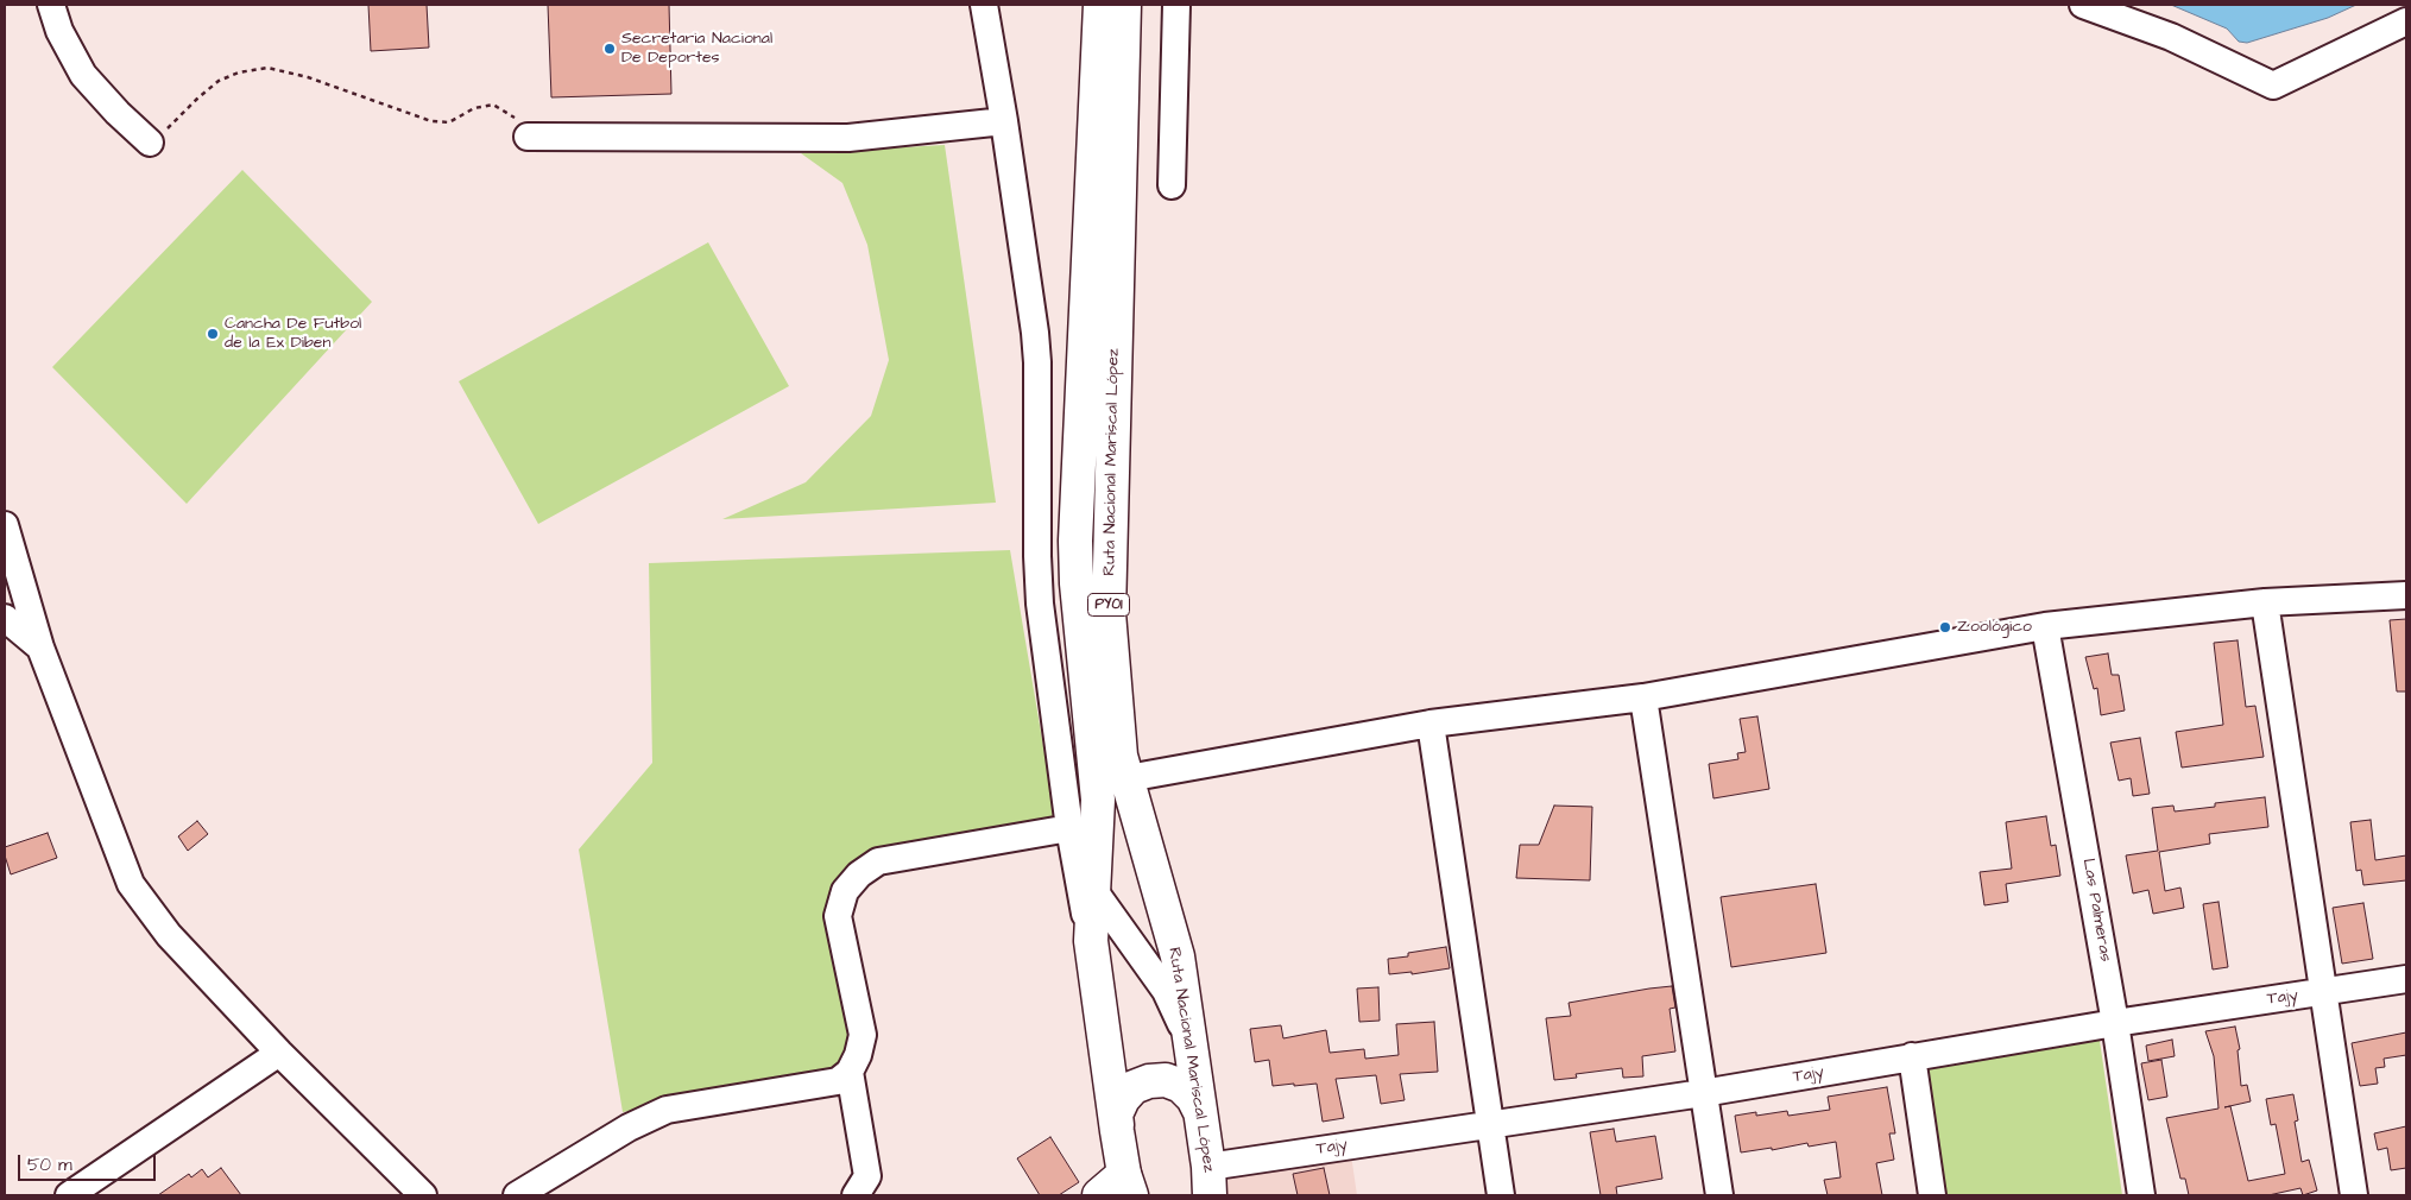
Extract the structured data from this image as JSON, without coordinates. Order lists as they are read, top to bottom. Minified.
{"streets":{"main road":["Ruta Nacional Mariscal López","PY01"],"street":["Las Palmeras","Tajy"]},"crossings":[["Ruta Nacional Mariscal López","Tajy"],["Las Palmeras","Tajy"]],"places":["Secretaria Nacional De Deportes","Cancha De Futbol de la Ex Diben","Zoológico"],"scale_bar":"50 m"}
